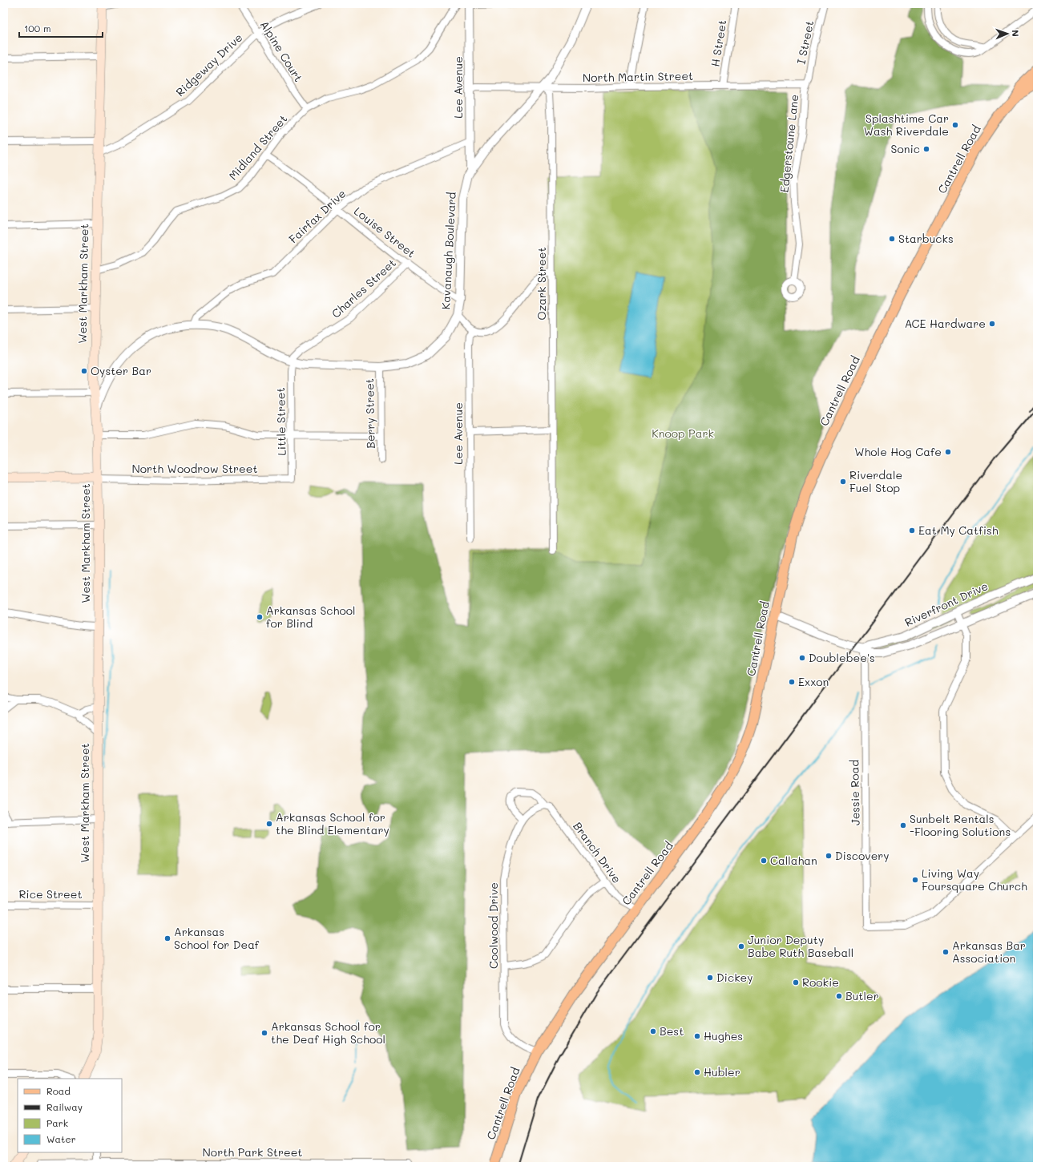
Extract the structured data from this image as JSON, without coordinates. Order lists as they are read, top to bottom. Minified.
{"streets":{"main road":["Cantrell Road","West Markham Street"],"street":["I Street","H Street","Alpine Court","Ridgeway Drive","North Martin Street","Lee Avenue","Edgerstoune Lane","Midland Street","Fairfax Drive","Louise Street","Kavanaugh Boulevard","Ozark Street","Charles Street","Berry Street","Little Street","North Woodrow Street","Riverfront Drive","Jessie Road","Branch Drive","Rice Street","Coolwood Drive","North Park Street"]},"crossings":[["I Street","North Martin Street"],["I Street","Edgerstoune Lane"],["H Street","North Martin Street"],["Alpine Court","Ridgeway Drive"],["Alpine Court","Midland Street"],["Ridgeway Drive","West Markham Street"],["North Martin Street","Lee Avenue"],["North Martin Street","Edgerstoune Lane"],["North Martin Street","Kavanaugh Boulevard"],["North Martin Street","Ozark Street"],["Lee Avenue","Fairfax Drive"],["Lee Avenue","Kavanaugh Boulevard"],["Midland Street","Louise Street"],["Midland Street","West Markham Street"],["Cantrell Road","Riverfront Drive"],["Cantrell Road","Branch Drive"],["Cantrell Road","Coolwood Drive"],["Fairfax Drive","Louise Street"],["Fairfax Drive","Kavanaugh Boulevard"],["Louise Street","Kavanaugh Boulevard"],["Louise Street","Charles Street"],["Kavanaugh Boulevard","West Markham Street"],["Kavanaugh Boulevard","Ozark Street"],["Kavanaugh Boulevard","Charles Street"],["Kavanaugh Boulevard","Berry Street"],["Kavanaugh Boulevard","Little Street"],["West Markham Street","North Woodrow Street"],["West Markham Street","Rice Street"],["Charles Street","Little Street"],["Little Street","North Woodrow Street"],["Riverfront Drive","Jessie Road"],["Branch Drive","Coolwood Drive"]],"parks":["Knoop Park"],"places":["Splashtime Car Wash Riverdale","Sonic","Starbucks","ACE Hardware","Oyster Bar","Whole Hog Cafe","Riverdale Fuel Stop","Eat My Catfish","Arkansas School for Blind","Doublebee's","Exxon","Arkansas School for the Blind Elementary","Sunbelt Rentals -Flooring Solutions","Discovery","Callahan","Living Way Foursquare Church","Arkansas School for Deaf","Junior Deputy Babe Ruth Baseball","Arkansas Bar Association","Dickey","Rookie","Butler","Best","Arkansas School for the Deaf High School","Hughes","Hubler"],"legend":["Road","Railway","Park","Water"],"scale_bar":"100 m","north":"right"}
